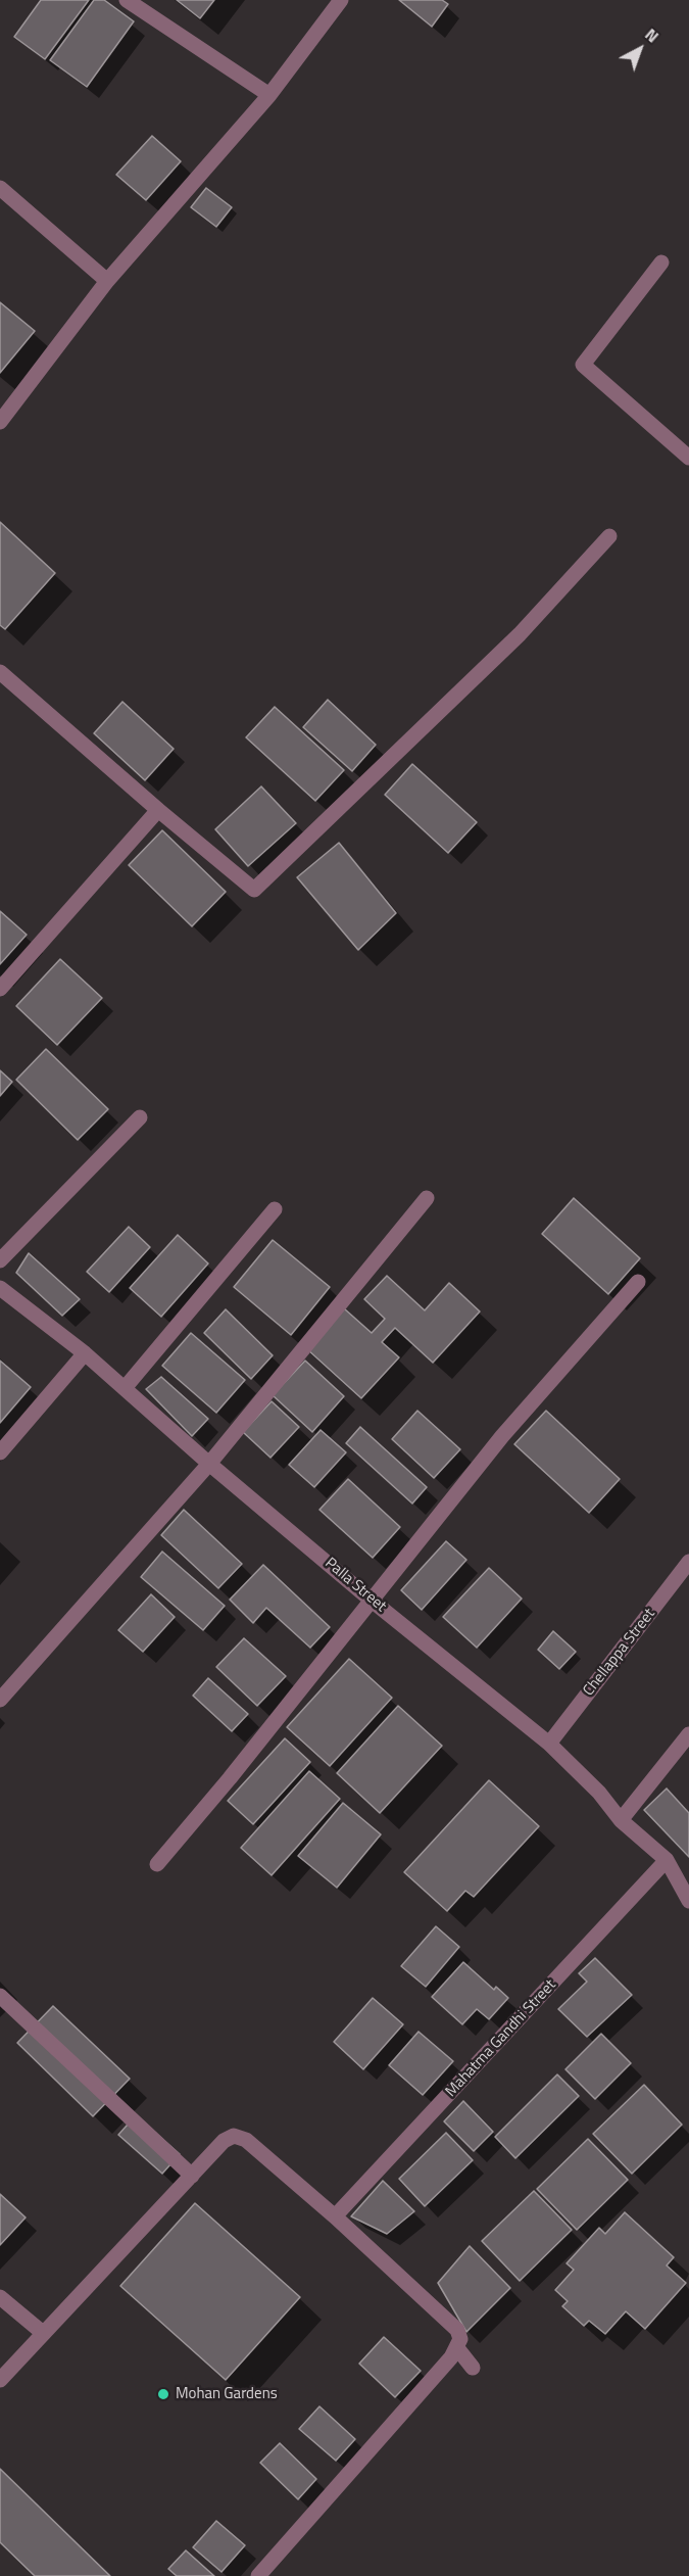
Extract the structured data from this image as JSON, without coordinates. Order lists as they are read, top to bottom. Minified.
{"streets":{"street":["Palla Street","Chellappa Street","Mahatma Gandhi Street"]},"crossings":[["Palla Street","Chellappa Street"],["Palla Street","Mahatma Gandhi Street"]],"places":["Mohan Gardens"],"north":"top right"}
